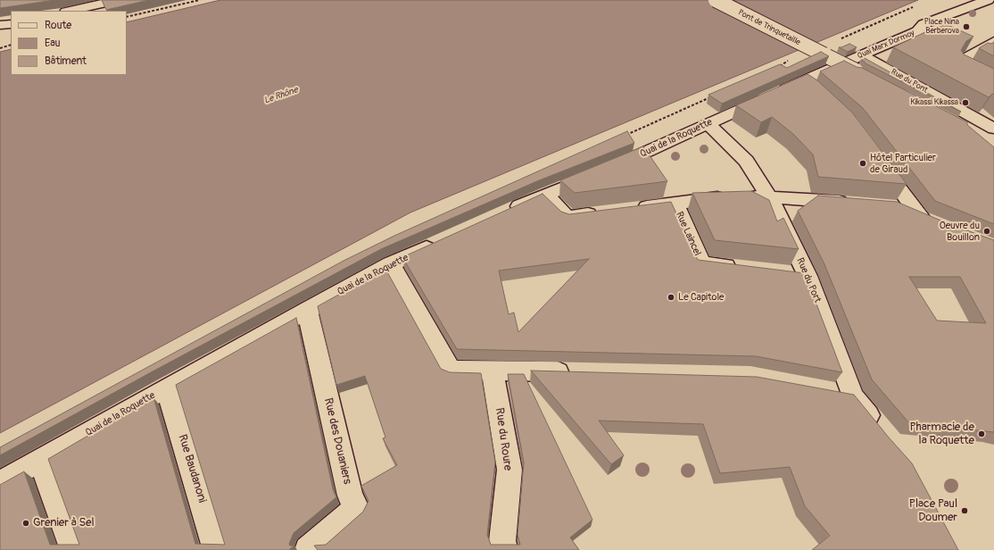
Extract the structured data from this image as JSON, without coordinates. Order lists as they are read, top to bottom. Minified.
{"streets":{"street":["Pont de Trinquetaille","Quai Marx Dormoy","Rue du Pont","Quai de la Roquette","Rue Laincel","Rue du Port","Rue du Roure","Rue des Douaniers","Rue Baudanoni"]},"crossings":[["Quai Marx Dormoy","Rue du Pont"],["Quai Marx Dormoy","Quai de la Roquette"],["Quai de la Roquette","Rue du Port"],["Quai de la Roquette","Rue des Douaniers"],["Quai de la Roquette","Rue Baudanoni"]],"water":["Le Rhône"],"places":["Place Nina Berberova","Kikassi Kikassa","Hôtel Particulier de Giraud","Oeuvre du Bouillon","Le Capitole","Pharmacie de la Roquette","Place Paul Doumer","Grenier à Sel"],"legend":["Route","Eau","Bâtiment"]}
